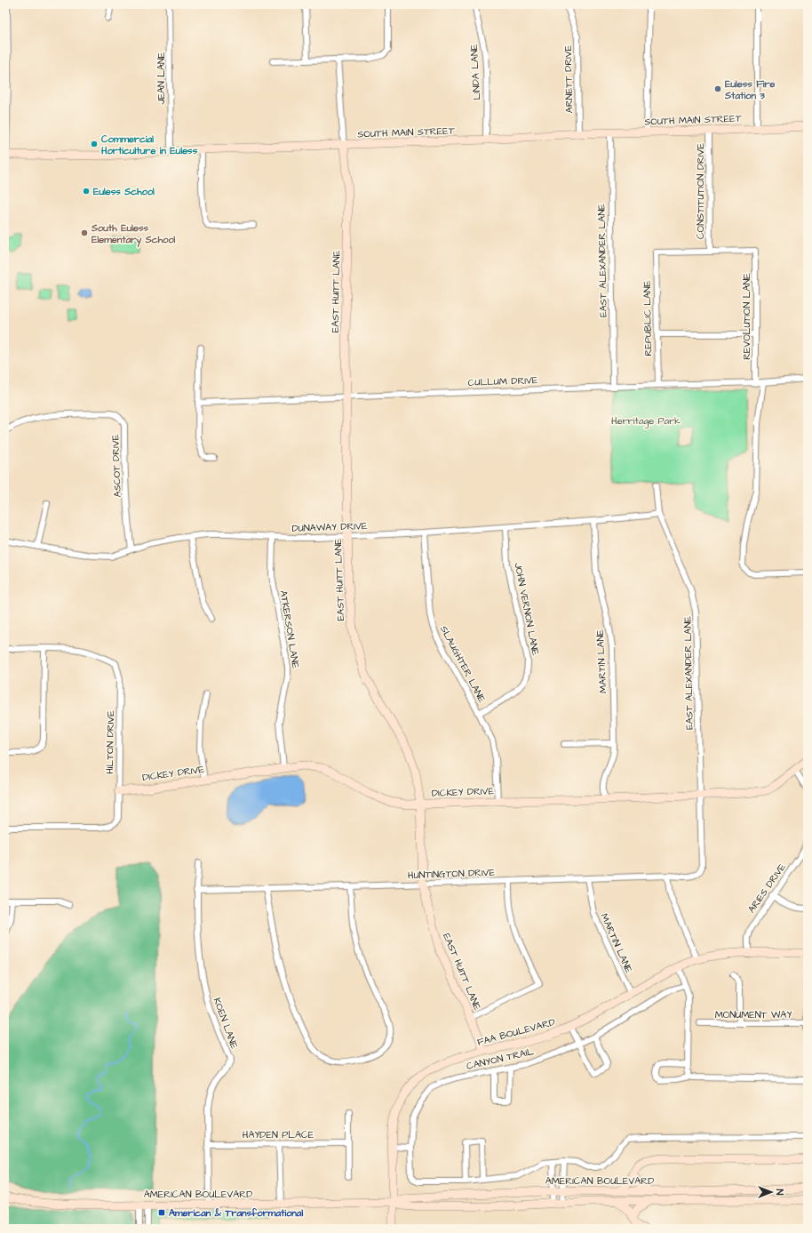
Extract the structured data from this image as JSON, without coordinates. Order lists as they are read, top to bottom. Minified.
{"streets":{"street":["LINDA LANE","JEAN LANE","ARNETT DRIVE","SOUTH MAIN STREET","CONSTITUTION DRIVE","EAST ALEXANDER LANE","EAST HUITT LANE","REVOLUTION LANE","REPUBLIC LANE","CULLUM DRIVE","ASCOT DRIVE","DUNAWAY DRIVE","JOHN VERNON LANE","ATKERSON LANE","MARTIN LANE","SLAUGHTER LANE","HILTON DRIVE","DICKEY DRIVE","HUNTINGTON DRIVE","ARIES DRIVE","MONUMENT WAY","KOEN LANE","FAA BOULEVARD","CANYON TRAIL","HAYDEN PLACE","AMERICAN BOULEVARD"]},"crossings":[["LINDA LANE","SOUTH MAIN STREET"],["JEAN LANE","SOUTH MAIN STREET"],["ARNETT DRIVE","SOUTH MAIN STREET"],["SOUTH MAIN STREET","CONSTITUTION DRIVE"],["SOUTH MAIN STREET","EAST ALEXANDER LANE"],["SOUTH MAIN STREET","EAST HUITT LANE"],["CONSTITUTION DRIVE","REVOLUTION LANE"],["CONSTITUTION DRIVE","REPUBLIC LANE"],["EAST ALEXANDER LANE","CULLUM DRIVE"],["EAST ALEXANDER LANE","DUNAWAY DRIVE"],["EAST ALEXANDER LANE","DICKEY DRIVE"],["EAST ALEXANDER LANE","HUNTINGTON DRIVE"],["EAST HUITT LANE","CULLUM DRIVE"],["EAST HUITT LANE","DUNAWAY DRIVE"],["EAST HUITT LANE","DICKEY DRIVE"],["EAST HUITT LANE","HUNTINGTON DRIVE"],["EAST HUITT LANE","FAA BOULEVARD"],["REVOLUTION LANE","REPUBLIC LANE"],["REVOLUTION LANE","CULLUM DRIVE"],["REPUBLIC LANE","CULLUM DRIVE"],["ASCOT DRIVE","DUNAWAY DRIVE"],["DUNAWAY DRIVE","JOHN VERNON LANE"],["DUNAWAY DRIVE","ATKERSON LANE"],["DUNAWAY DRIVE","MARTIN LANE"],["DUNAWAY DRIVE","SLAUGHTER LANE"],["JOHN VERNON LANE","SLAUGHTER LANE"],["ATKERSON LANE","DICKEY DRIVE"],["MARTIN LANE","DICKEY DRIVE"],["MARTIN LANE","HUNTINGTON DRIVE"],["MARTIN LANE","FAA BOULEVARD"],["SLAUGHTER LANE","DICKEY DRIVE"],["HILTON DRIVE","DICKEY DRIVE"],["HUNTINGTON DRIVE","KOEN LANE"],["ARIES DRIVE","FAA BOULEVARD"],["MONUMENT WAY","FAA BOULEVARD"],["KOEN LANE","HAYDEN PLACE"],["KOEN LANE","AMERICAN BOULEVARD"],["FAA BOULEVARD","AMERICAN BOULEVARD"]],"parks":["Herritage Park"],"places":{"other":["Euless Fire Station 3","Commercial Horticulture in Euless","Euless School","South Euless Elementary School"],"transit":["American & Transformational"]},"north":"right"}
